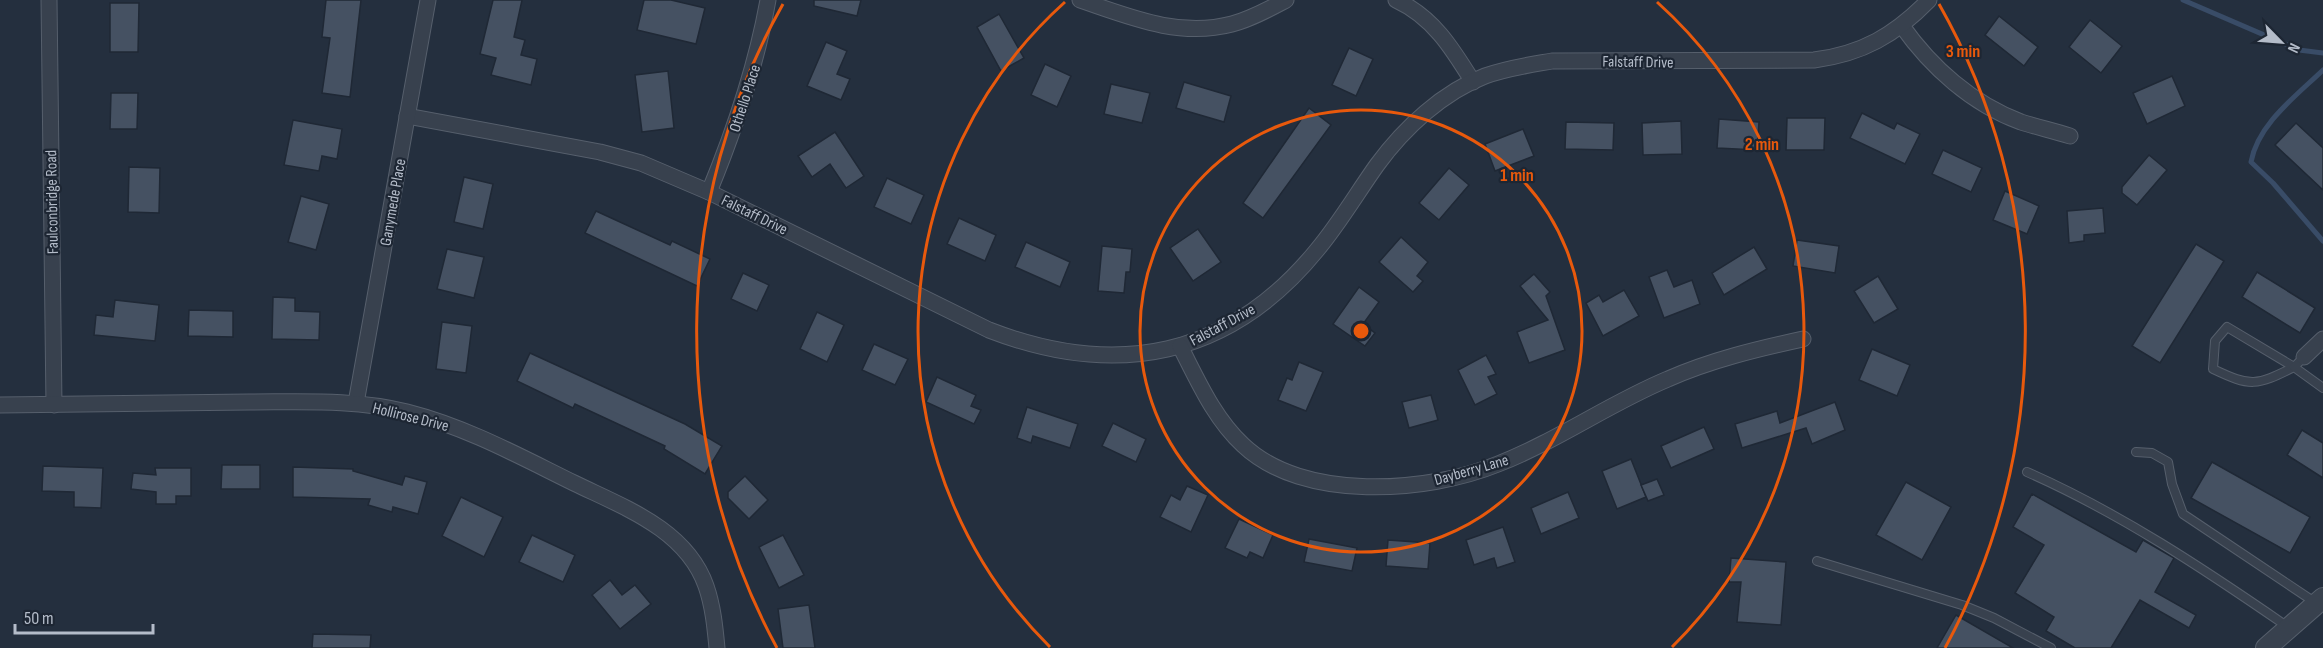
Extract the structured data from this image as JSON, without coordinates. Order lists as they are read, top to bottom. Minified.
{"streets":{"street":["Falstaff Drive","Othello Place","Faulconbridge Road","Ganymede Place","Hollirose Drive","Dayberry Lane"]},"crossings":[["Falstaff Drive","Othello Place"],["Falstaff Drive","Ganymede Place"],["Falstaff Drive","Dayberry Lane"],["Faulconbridge Road","Hollirose Drive"],["Ganymede Place","Hollirose Drive"]],"scale_bar":"50 m","north":"bottom right","rings":["3 min","2 min","1 min"]}
